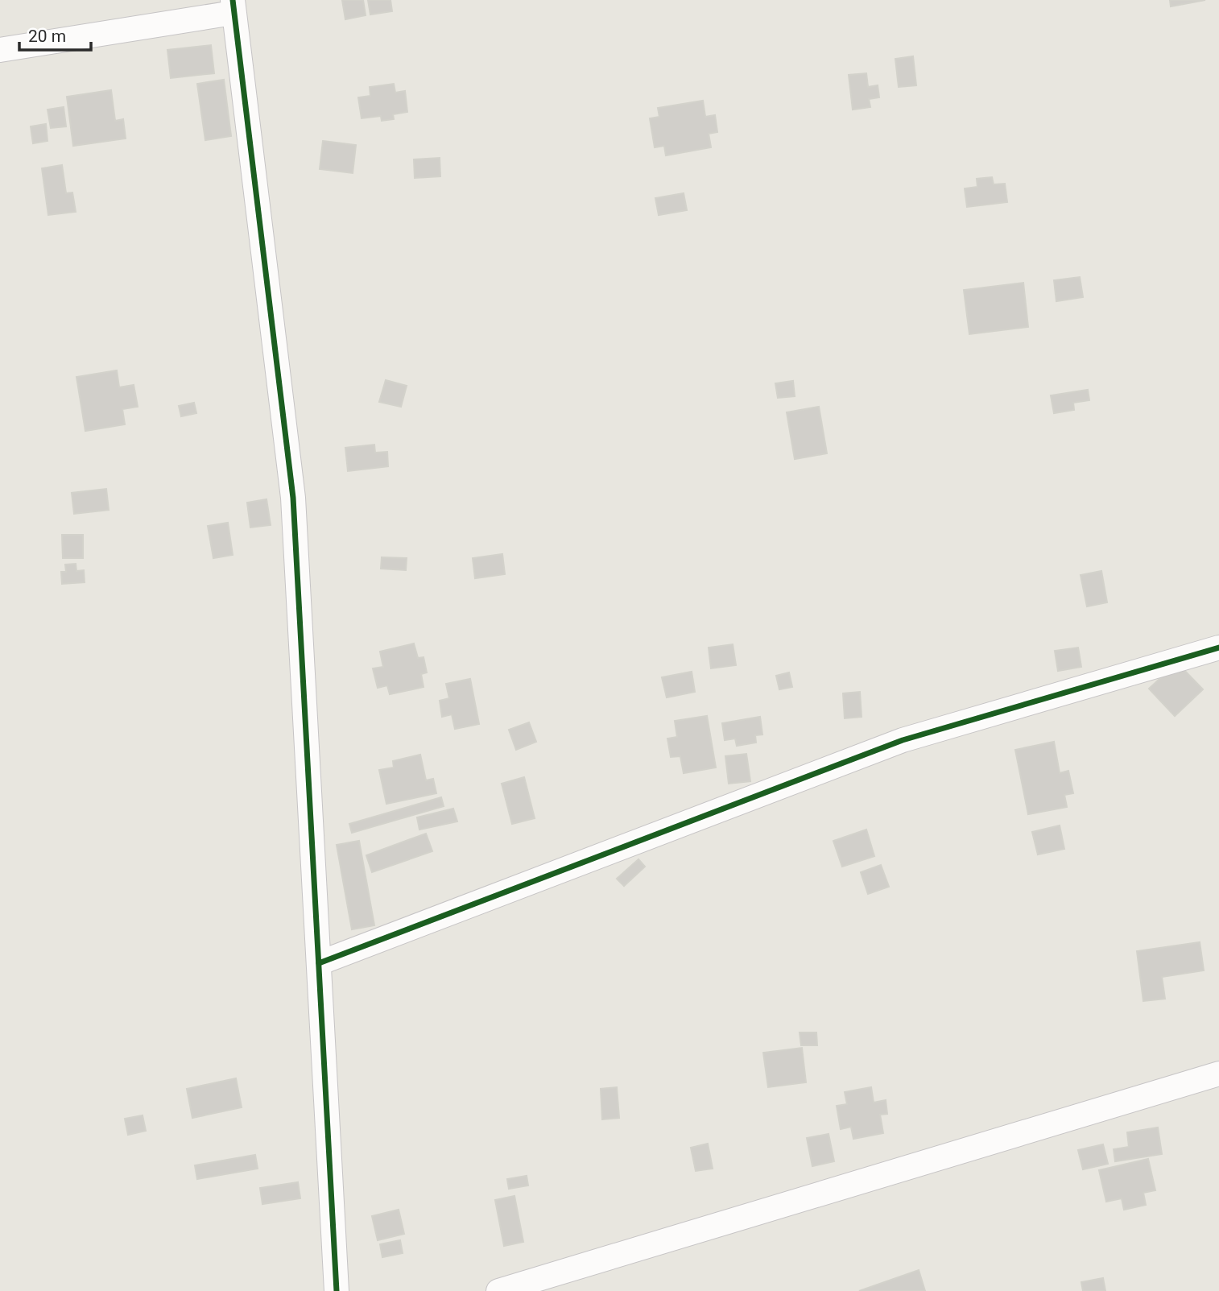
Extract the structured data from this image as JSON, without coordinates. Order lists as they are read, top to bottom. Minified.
{"scale_bar":"20 m"}
